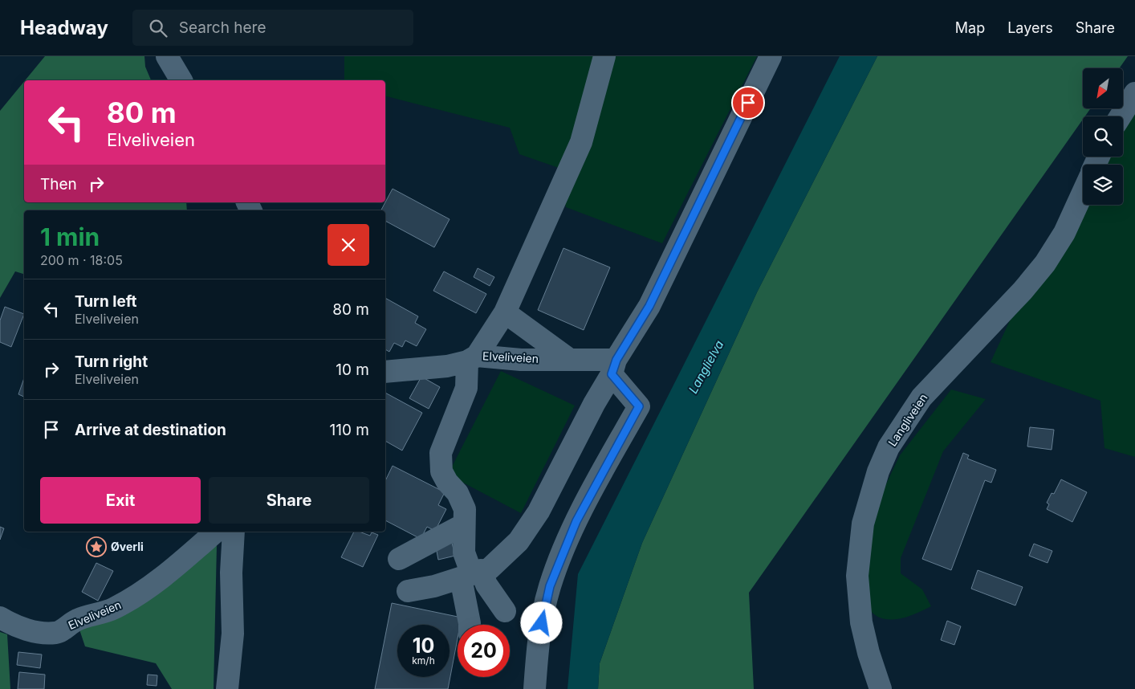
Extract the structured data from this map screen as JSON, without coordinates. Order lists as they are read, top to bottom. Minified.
{"streets":{"street":["Elveliveien","Langliveien"]},"water":["Langlielva"],"places":{"place":["Øverli"]},"north":"bottom left","page":{"header":"Headway","search":"Search here","nav":["Map","Layers","Share"],"turn":["80 m","Elveliveien"],"then":"Then","heading":["1 min","200 m · 18:05"],"list":[{"name":"Turn left","note":"Elveliveien","value":"80 m"},{"name":"Turn right","note":"Elveliveien","value":"10 m"},{"name":"Arrive at destination","value":"110 m"}],"buttons":["Exit","Share"],"speed":"10 km/h","limit":"20"}}
